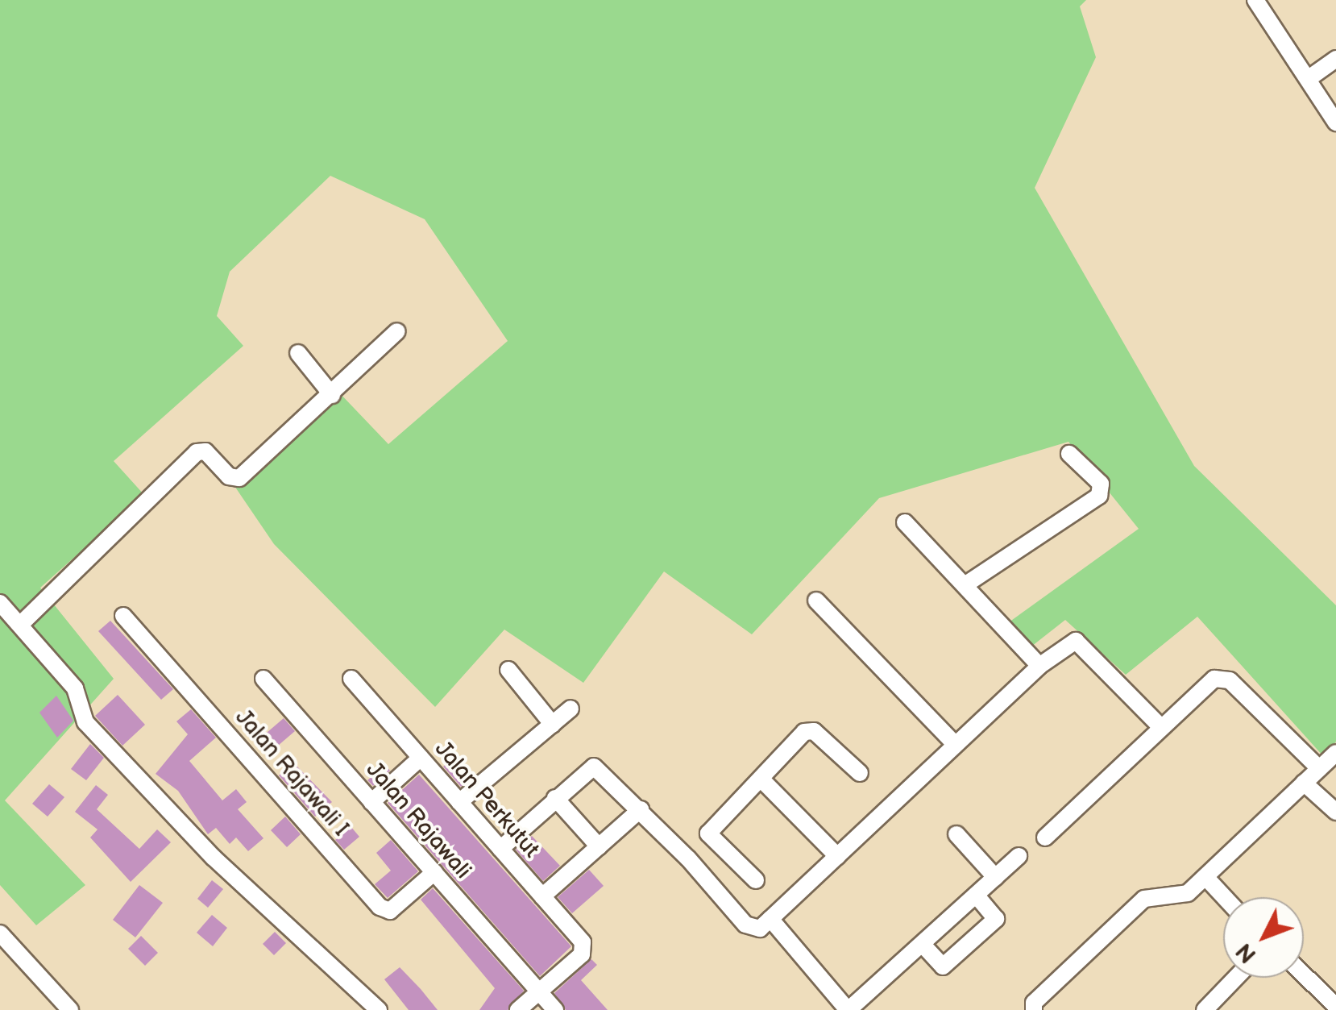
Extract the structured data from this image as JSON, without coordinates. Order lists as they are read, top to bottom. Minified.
{"streets":{"street":["Jalan Rajawali I","Jalan Perkutut","Jalan Rajawali"]},"crossings":[["Jalan Rajawali I","Jalan Rajawali"],["Jalan Perkutut","Jalan Rajawali"]],"north":"bottom left"}
